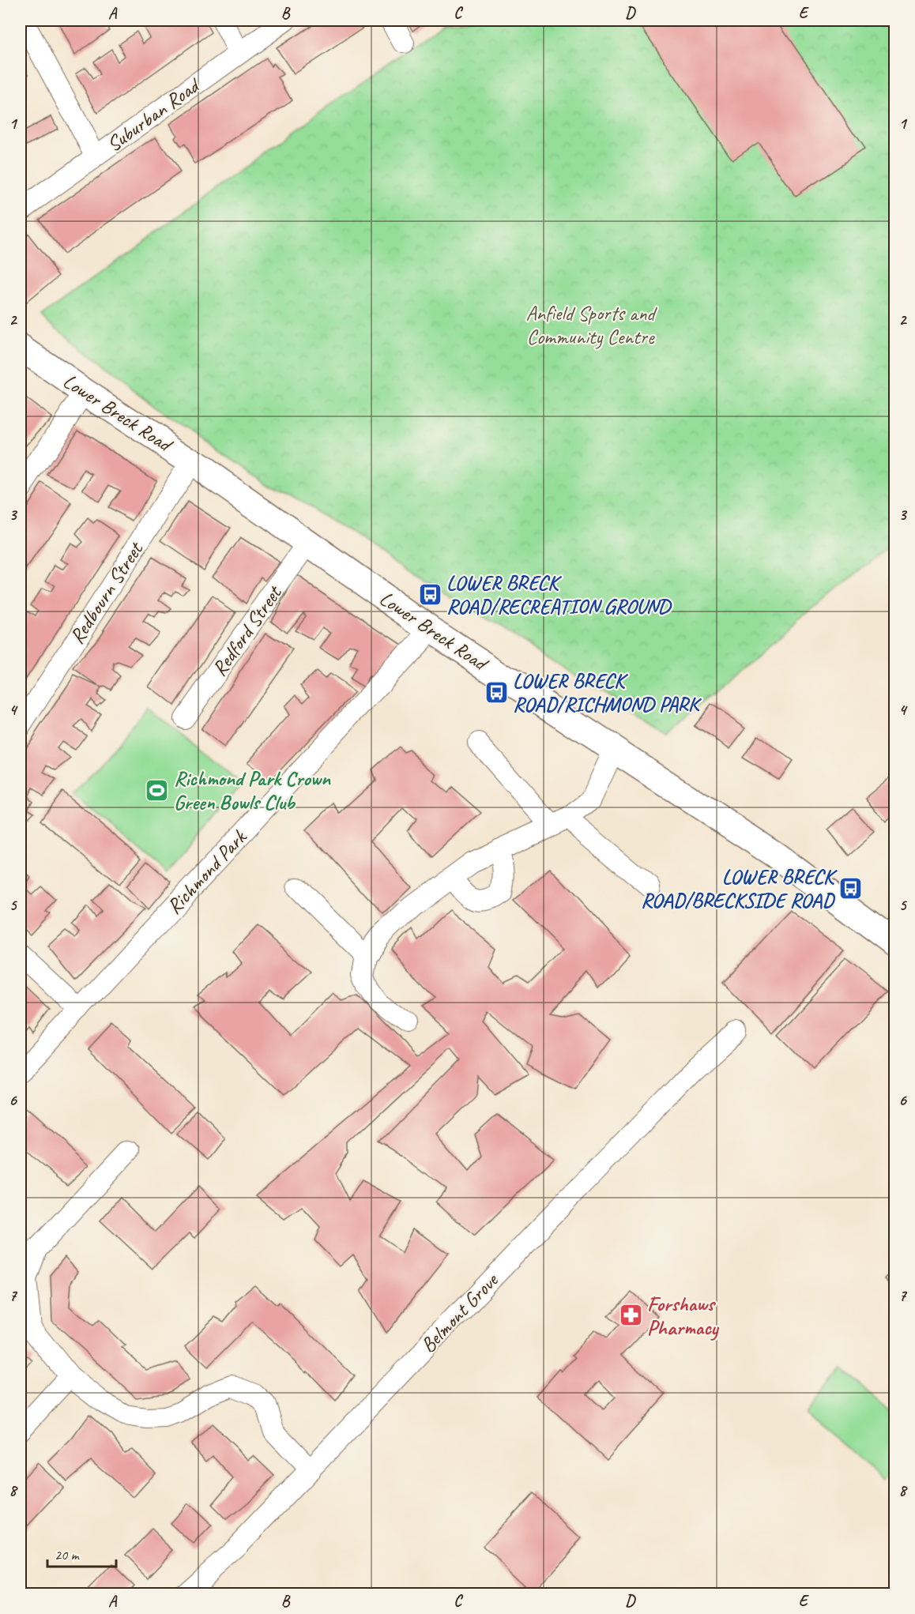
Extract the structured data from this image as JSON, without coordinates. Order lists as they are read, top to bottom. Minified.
{"streets":{"street":["Suburban Road","Lower Breck Road","Redbourn Street","Redford Street","Richmond Park","Belmont Grove"]},"crossings":[["Lower Breck Road","Redbourn Street"],["Lower Breck Road","Redford Street"],["Lower Breck Road","Richmond Park"]],"parks":["Anfield Sports and Community Centre"],"places":{"bus stop":["LOWER BRECK ROAD/RECREATION GROUND","LOWER BRECK ROAD/RICHMOND PARK","LOWER BRECK ROAD/BRECKSIDE ROAD"],"sports":["Richmond Park Crown Green Bowls Club"],"pharmacy":["Forshaws Pharmacy"]},"scale_bar":"20 m","grid":{"columns":["A","B","C","D","E"],"rows":["1","2","3","4","5","6","7","8"]}}
